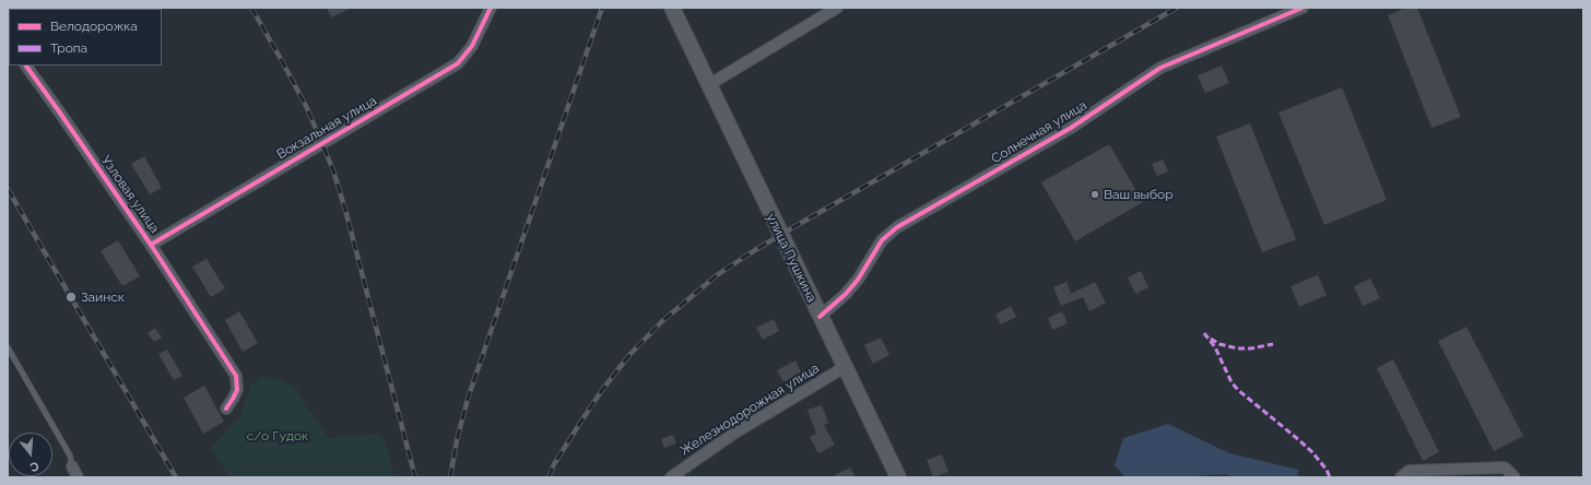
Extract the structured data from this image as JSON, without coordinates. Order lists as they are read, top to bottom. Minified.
{"streets":{"main road":["улица Пушкина"],"street":["Вокзальная улица","Солнечная улица","Узловая улица","Железнодорожная улица"]},"crossings":[["Вокзальная улица","Узловая улица"],["Солнечная улица","улица Пушкина"],["улица Пушкина","Железнодорожная улица"]],"parks":["с/о Гудок"],"places":["Ваш выбор","Заинск"],"legend":["Велодорожка","Тропа"],"north":"bottom"}
